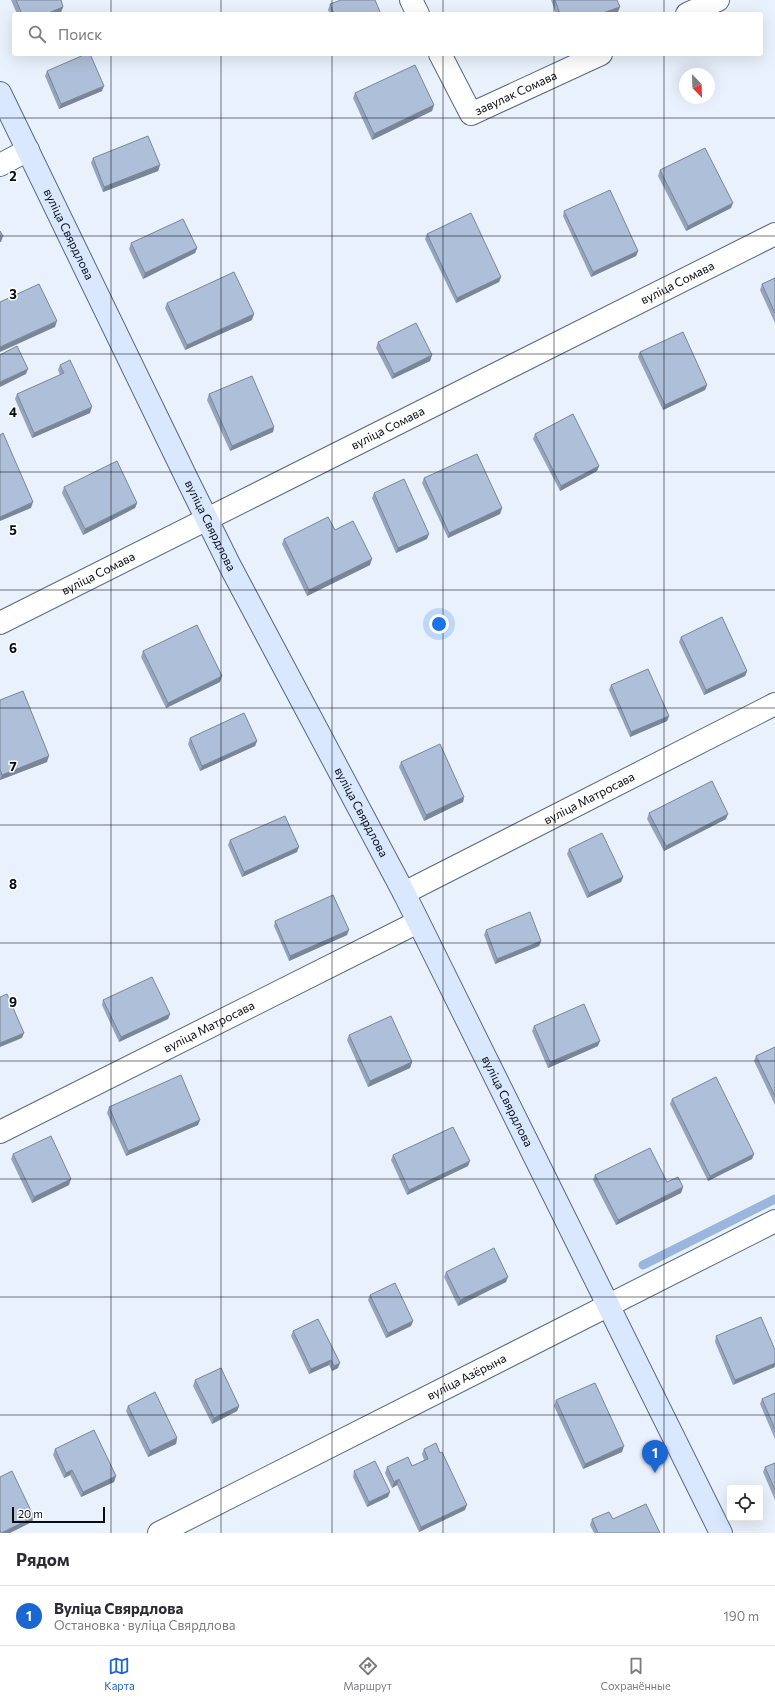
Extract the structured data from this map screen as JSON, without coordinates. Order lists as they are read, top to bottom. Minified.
{"streets":{"main road":["вуліца Свярдлова"],"street":["завулак Сомава","вуліца Сомава","вуліца Матросава","вуліца Азёрына"]},"crossings":[["вуліца Свярдлова","вуліца Сомава"],["вуліца Свярдлова","вуліца Матросава"],["вуліца Свярдлова","вуліца Азёрына"]],"scale_bar":"20 m","north":"bottom right","page":{"search":"Поиск","pins":"1","scale":"20 m","heading":"Рядом","list":[{"mark":"1","name":"Вуліца Свярдлова","note":"Остановка · вуліца Свярдлова","value":"190 m"}],"nav":["Карта","Маршрут","Сохранённые"]},"grid":{"rows":["2","3","4","5","6","7","8","9"]}}
